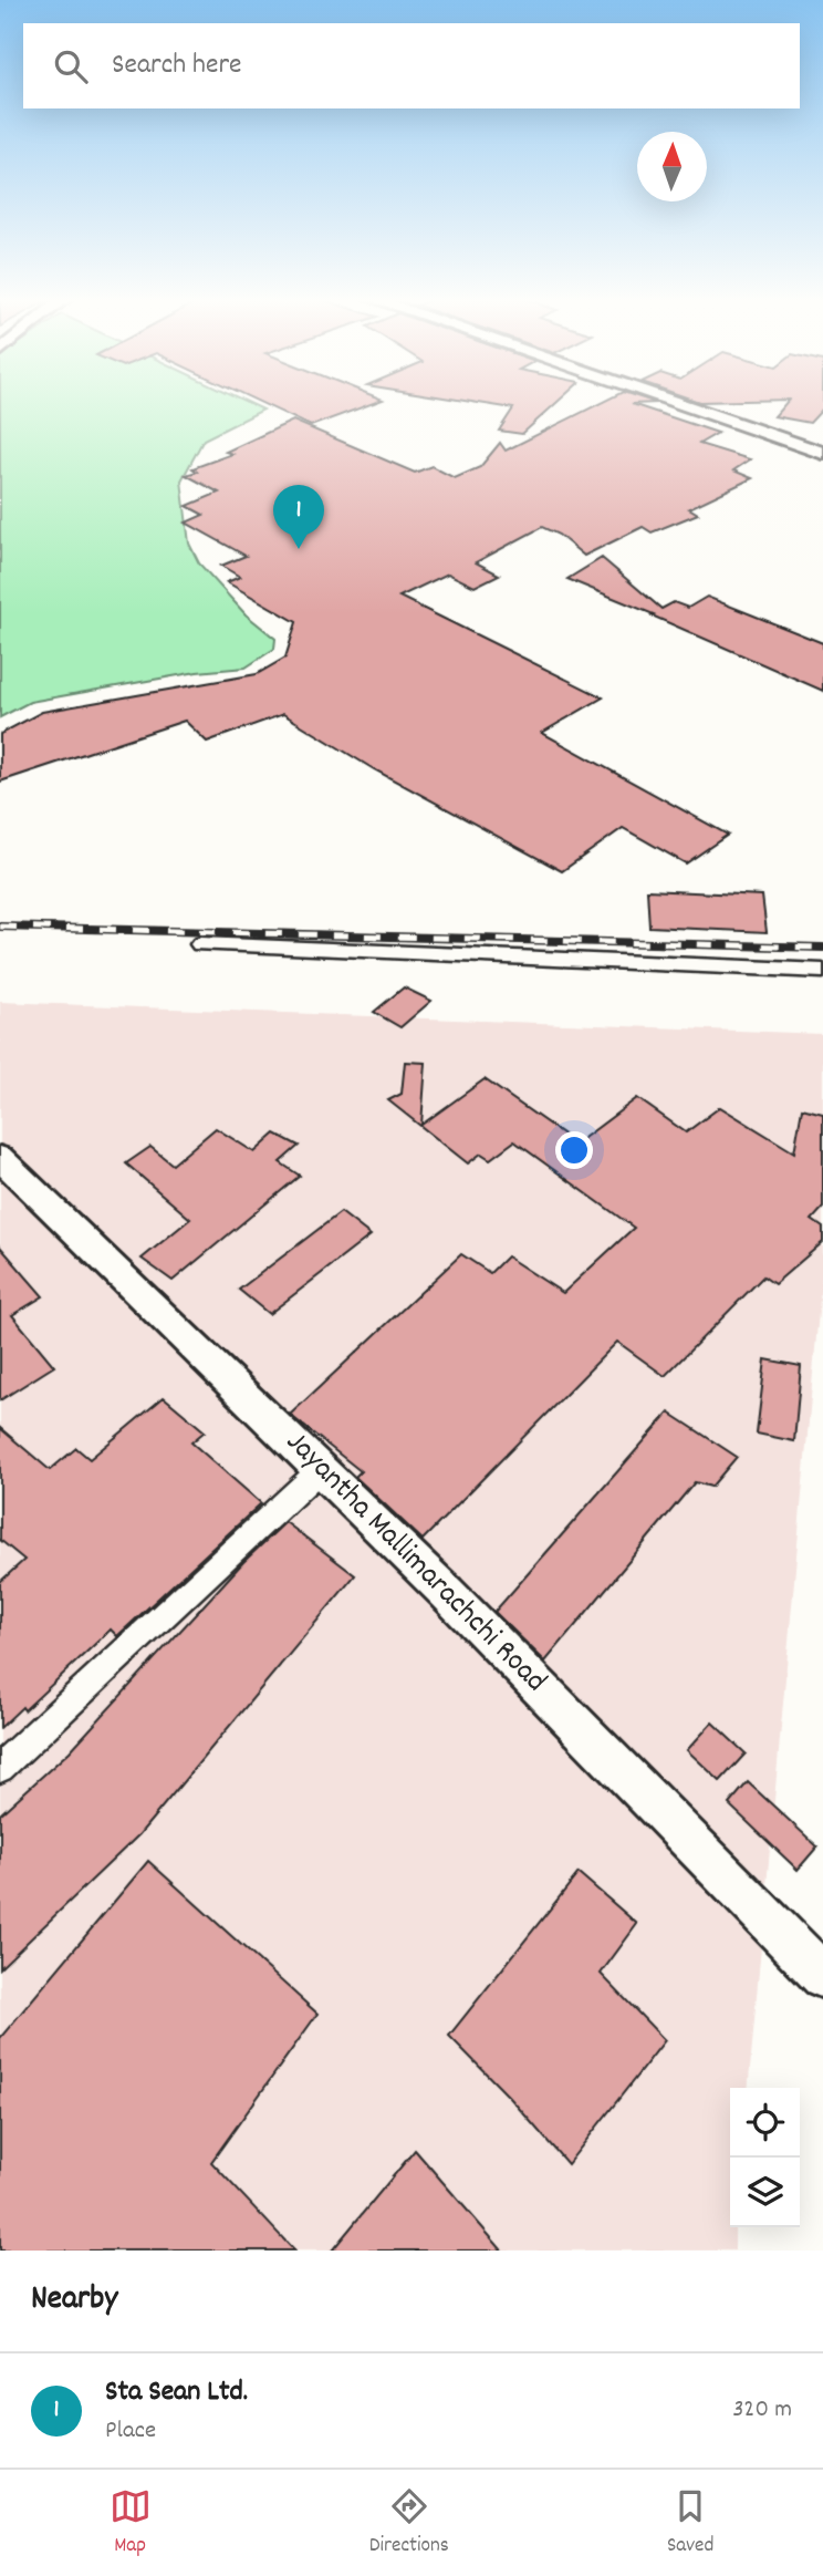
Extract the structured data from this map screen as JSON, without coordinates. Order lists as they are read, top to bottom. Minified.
{"streets":{"street":["Jayantha Mallimarachchi Road"]},"north":"top","page":{"search":"Search here","pins":"1","heading":"Nearby","list":[{"mark":"1","name":"Sta Sean Ltd.","note":"Place","value":"320 m"}],"nav":["Map","Directions","Saved"]}}
